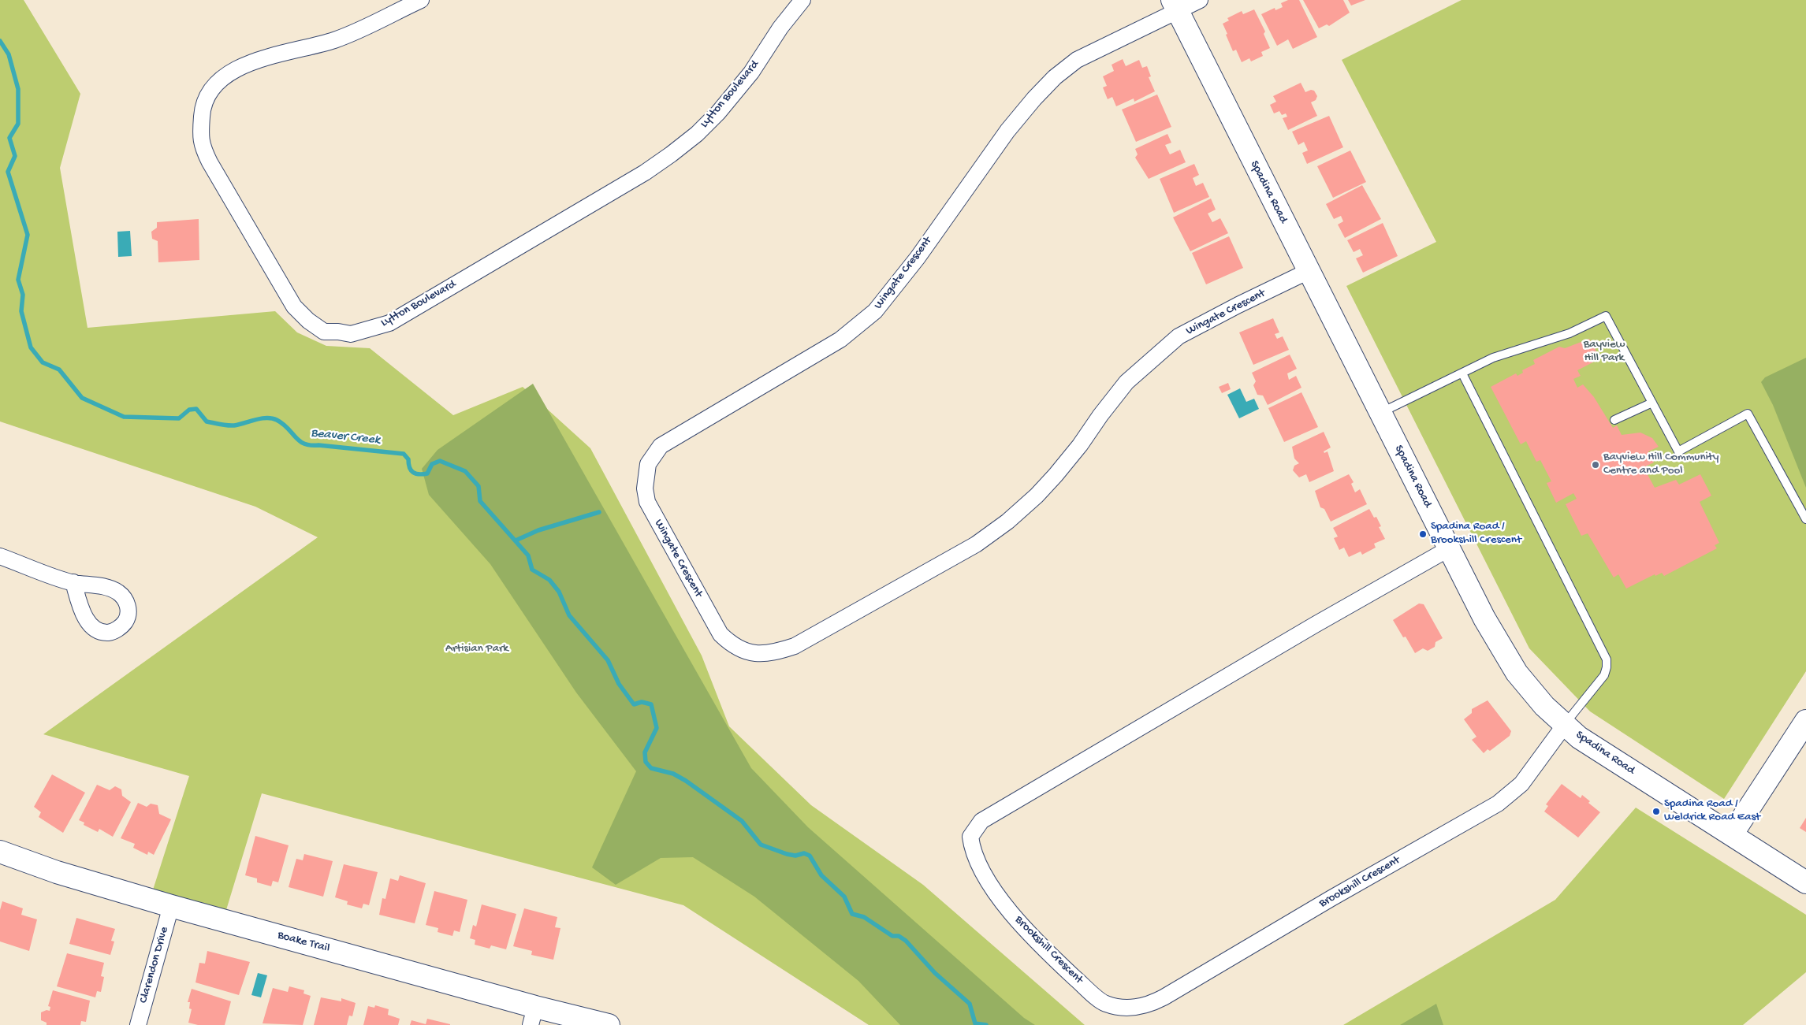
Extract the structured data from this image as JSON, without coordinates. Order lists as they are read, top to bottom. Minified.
{"streets":{"street":["Lytton Boulevard","Spadina Road","Wingate Crescent","Brookshill Crescent","Boake Trail","Clarendon Drive"]},"crossings":[["Spadina Road","Wingate Crescent"],["Spadina Road","Brookshill Crescent"],["Boake Trail","Clarendon Drive"]],"water":["Beaver Creek"],"parks":["Bayview Hill Park","Artisian Park"],"places":["Bayview Hill Community Centre and Pool","Spadina Road / Brookshill Crescent","Spadina Road / Weldrick Road East"]}
